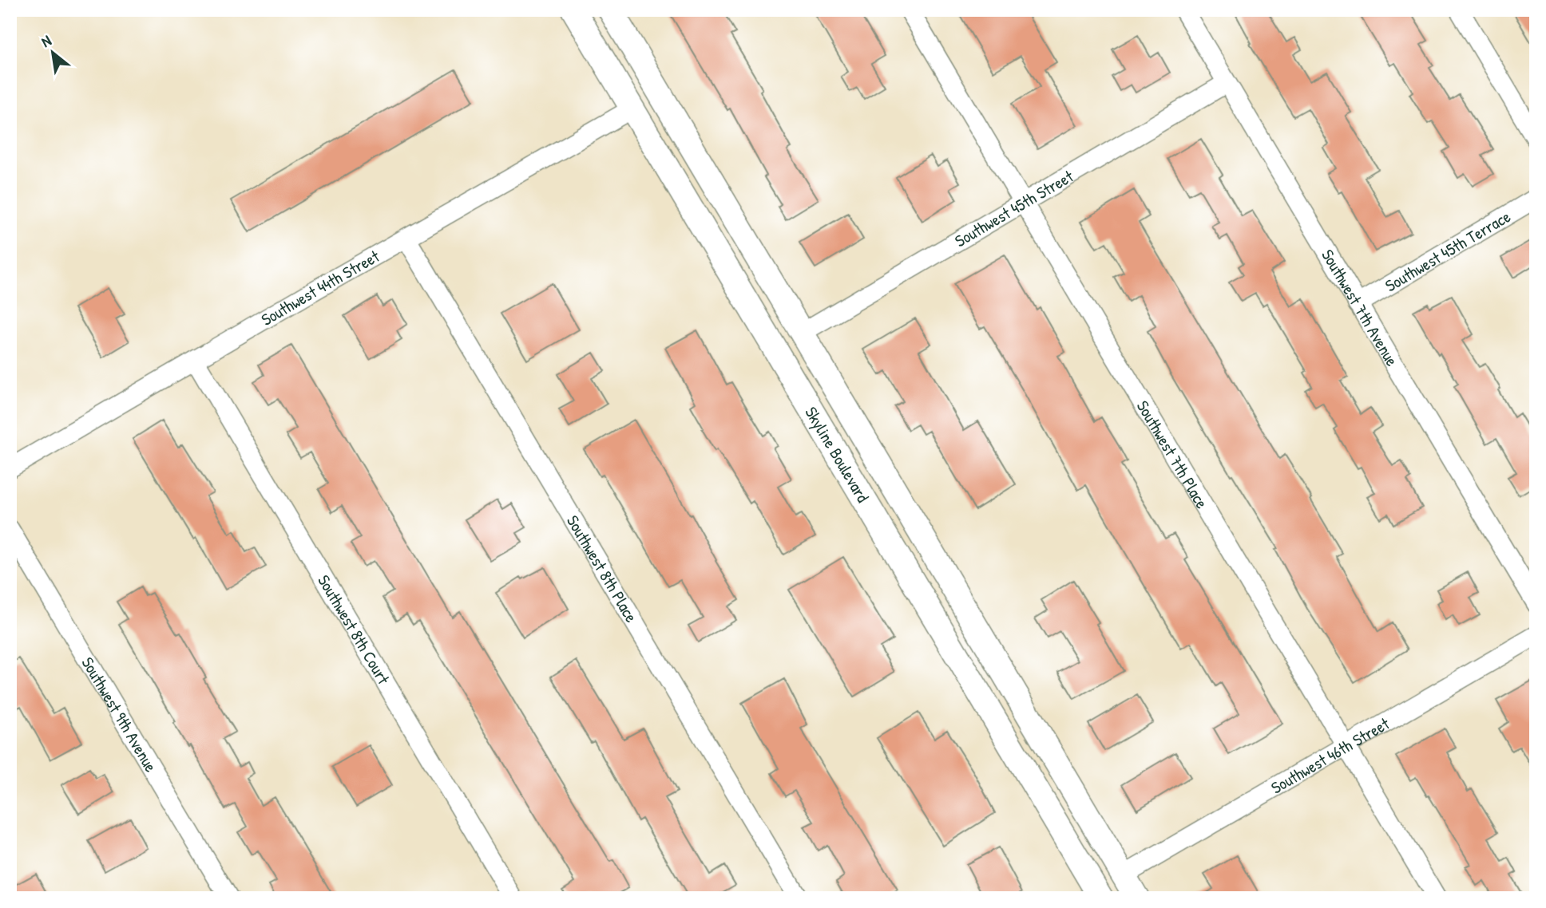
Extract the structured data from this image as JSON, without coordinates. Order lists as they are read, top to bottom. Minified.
{"streets":{"street":["Southwest 45th Street","Southwest 45th Terrace","Southwest 44th Street","Southwest 7th Avenue","Skyline Boulevard","Southwest 7th Place","Southwest 8th Place","Southwest 8th Court","Southwest 9th Avenue","Southwest 46th Street"]},"crossings":[["Southwest 45th Street","Southwest 7th Avenue"],["Southwest 45th Street","Skyline Boulevard"],["Southwest 45th Street","Southwest 7th Place"],["Southwest 45th Terrace","Southwest 7th Avenue"],["Southwest 44th Street","Skyline Boulevard"],["Southwest 44th Street","Southwest 8th Place"],["Southwest 44th Street","Southwest 8th Court"],["Skyline Boulevard","Southwest 46th Street"],["Southwest 7th Place","Southwest 46th Street"]],"north":"top left"}
